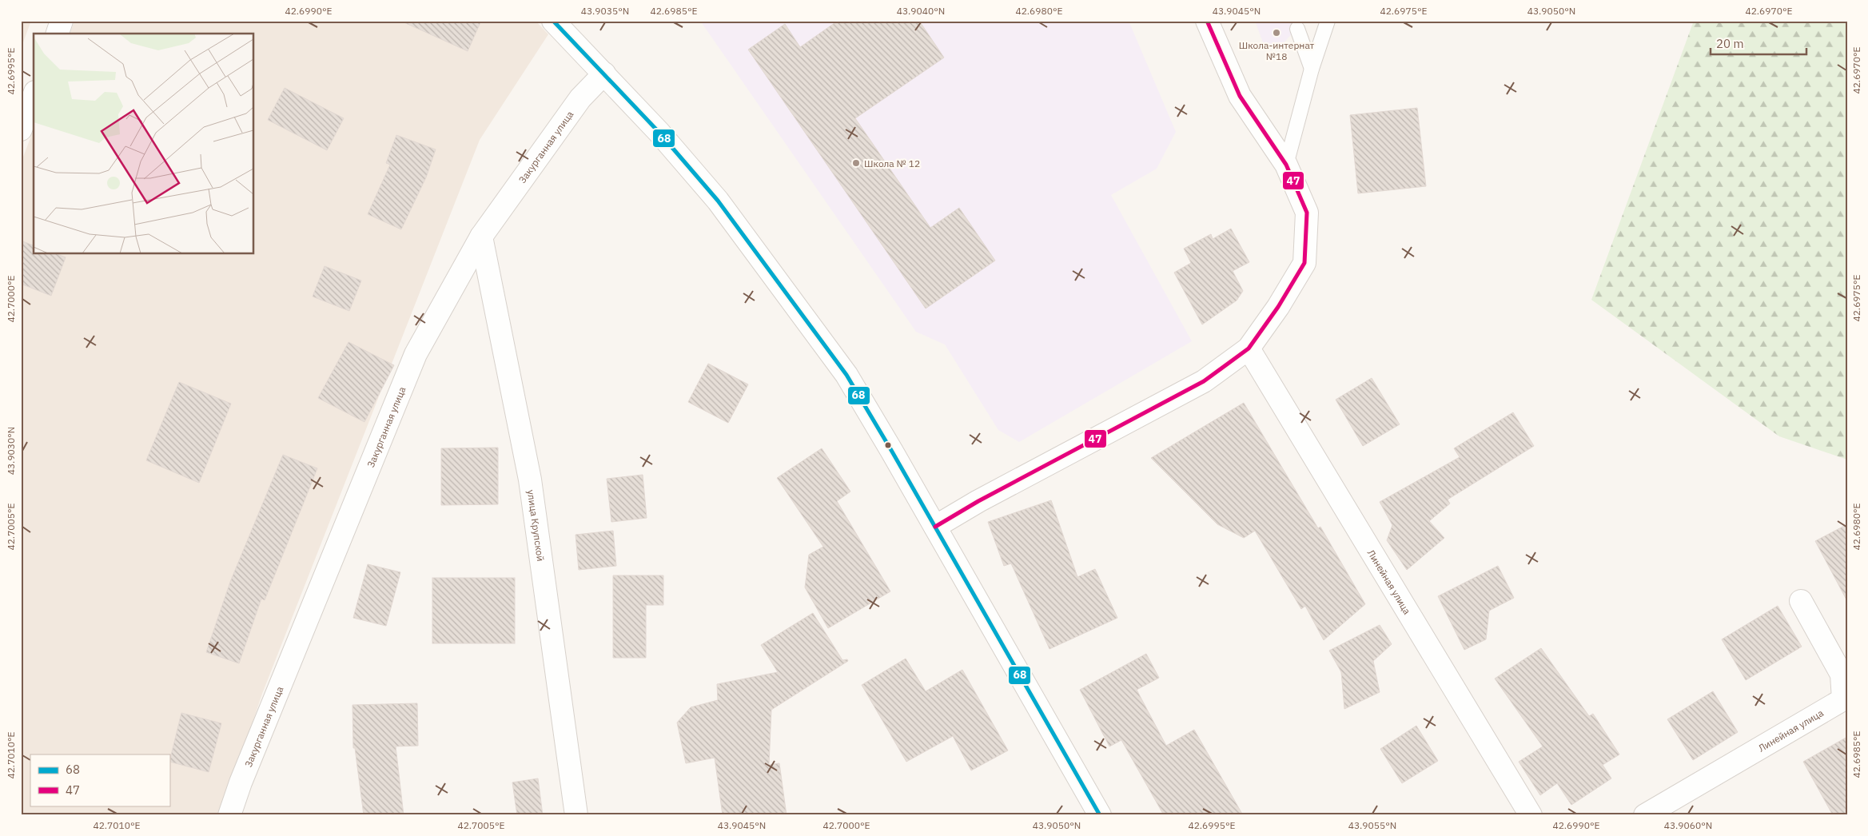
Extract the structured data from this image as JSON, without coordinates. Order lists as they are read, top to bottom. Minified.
{"streets":{"street":["Закурганная улица","улица Крупской","Линейная улица"]},"crossings":[["Закурганная улица","улица Крупской"]],"places":["Школа-интернат №18","Школа № 12"],"lines":["transit line 68","transit line 47"],"legend":["68","47"],"scale_bar":"20 m","coordinates":["42.6990°E","43.9035°N","42.6985°E","43.9040°N","42.6980°E","43.9045°N","42.6975°E","43.9050°N","42.6970°E","42.6995°E","42.7000°E","43.9030°N","42.7005°E","42.7010°E","43.9055°N","43.9060°N"]}
